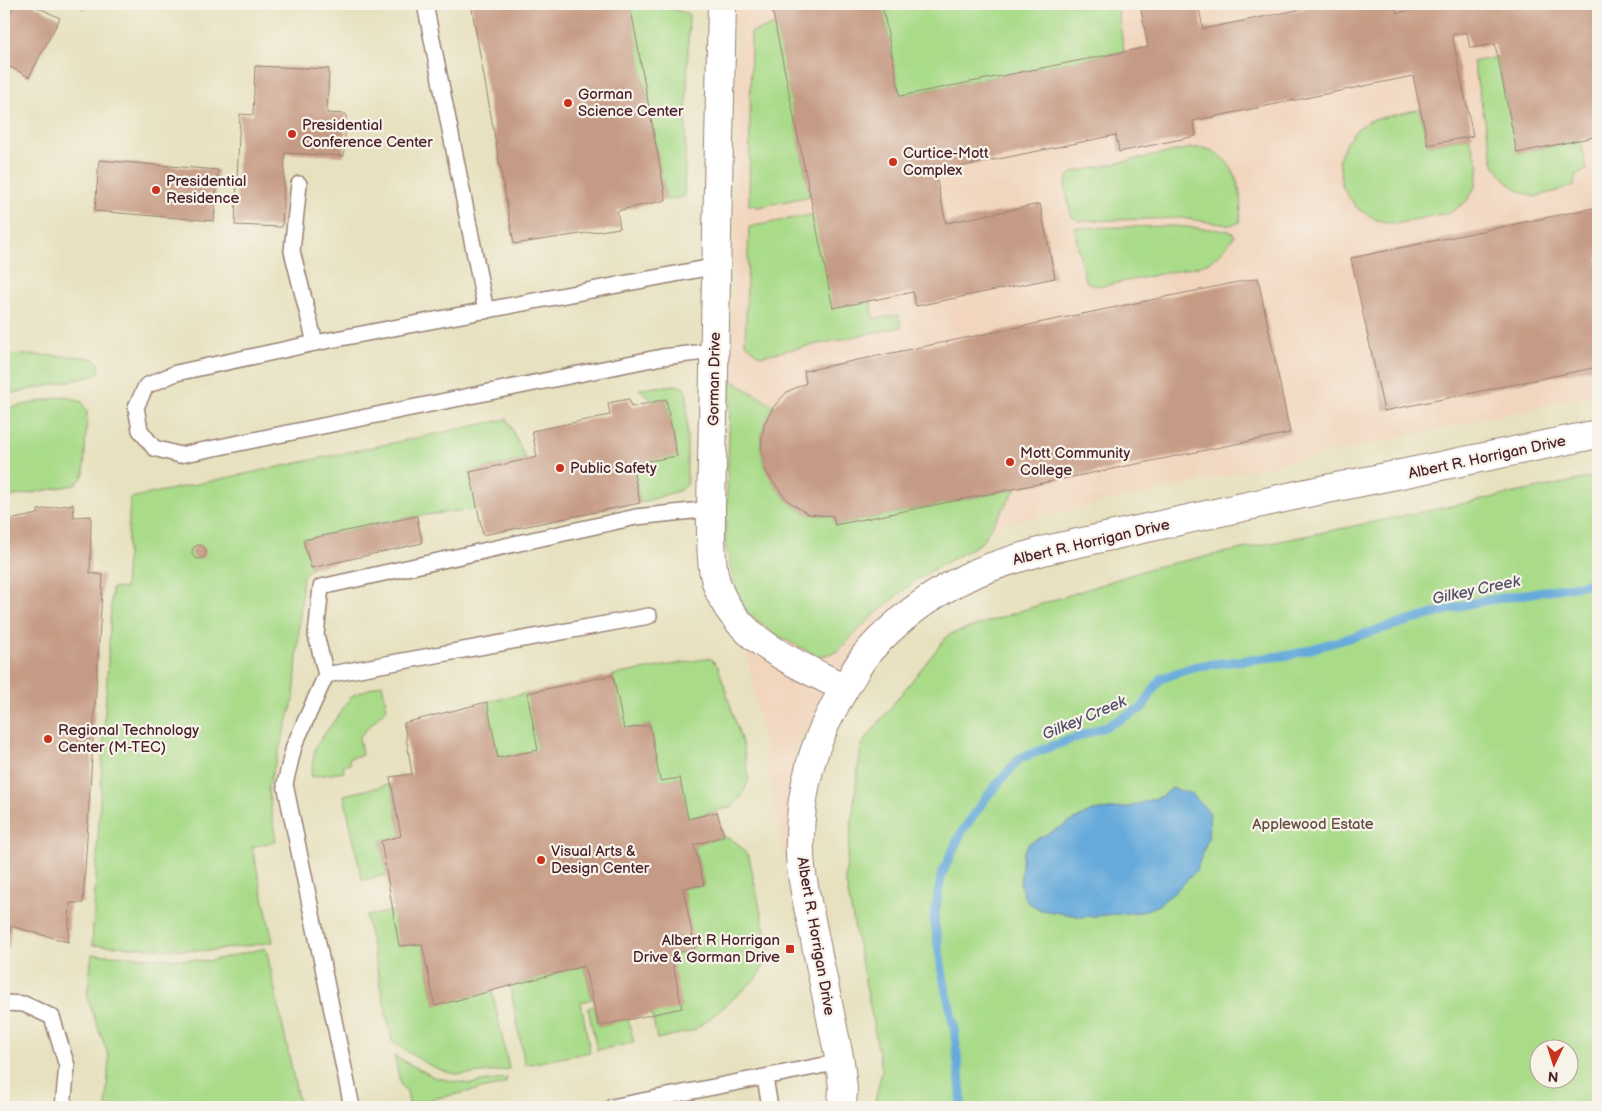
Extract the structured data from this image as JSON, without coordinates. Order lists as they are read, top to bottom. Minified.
{"streets":{"street":["Gorman Drive","Albert R. Horrigan Drive"]},"crossings":[["Gorman Drive","Albert R. Horrigan Drive"]],"water":["Gilkey Creek"],"parks":["Applewood Estate"],"places":{"other":["Gorman Science Center","Presidential Conference Center","Curtice-Mott Complex","Presidential Residence","Mott Community College","Public Safety","Regional Technology Center (M-TEC)","Visual Arts & Design Center"],"transit":["Albert R Horrigan Drive & Gorman Drive"]},"north":"bottom"}
